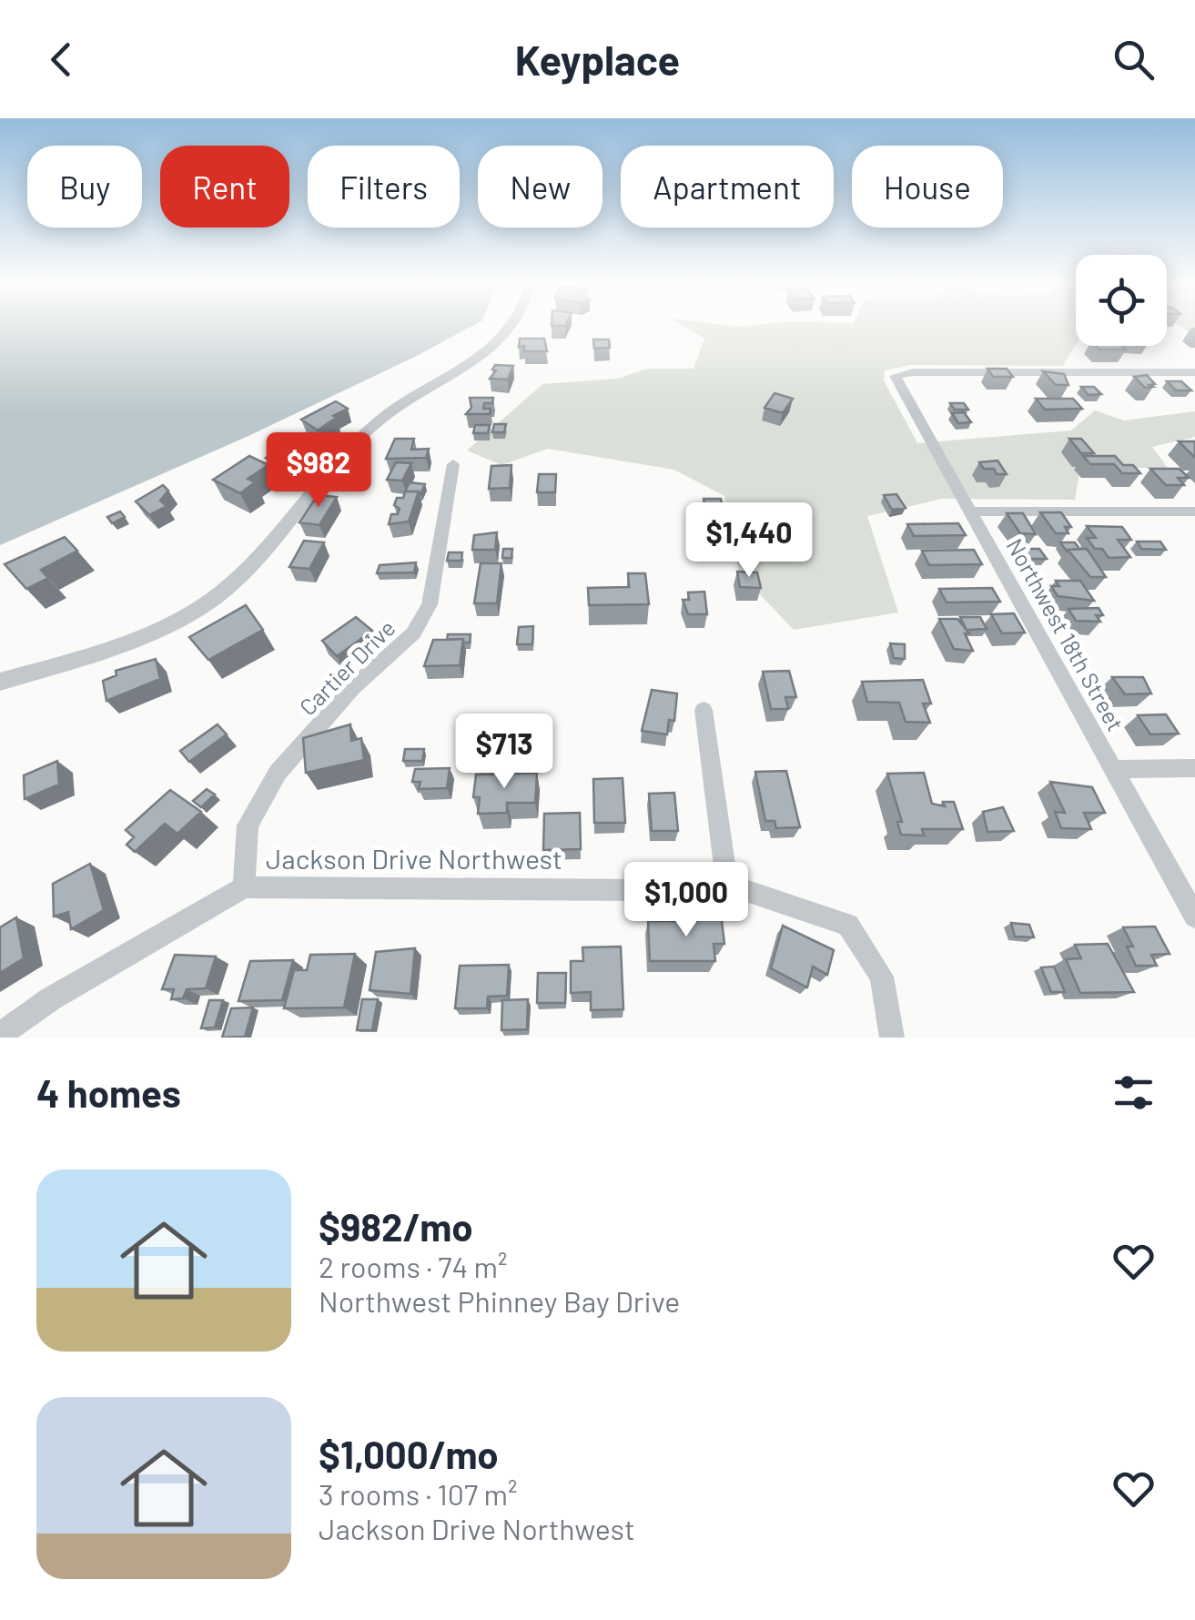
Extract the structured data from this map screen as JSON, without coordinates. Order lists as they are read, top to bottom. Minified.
{"streets":{"street":["Northwest 18th Street","Cartier Drive","Jackson Drive Northwest"]},"crossings":[["Cartier Drive","Jackson Drive Northwest"]],"page":{"header":"Keyplace","chip":["Buy","Rent","Filters","New","Apartment","House"],"price":["$982","$1,440","$713","$1,000"],"heading":"4 homes","list":[{"name":"$982/mo","note":"2 rooms · 74 m² · Northwest Phinney Bay Drive"},{"name":"$1,000/mo","note":"3 rooms · 107 m² · Jackson Drive Northwest"}]}}
